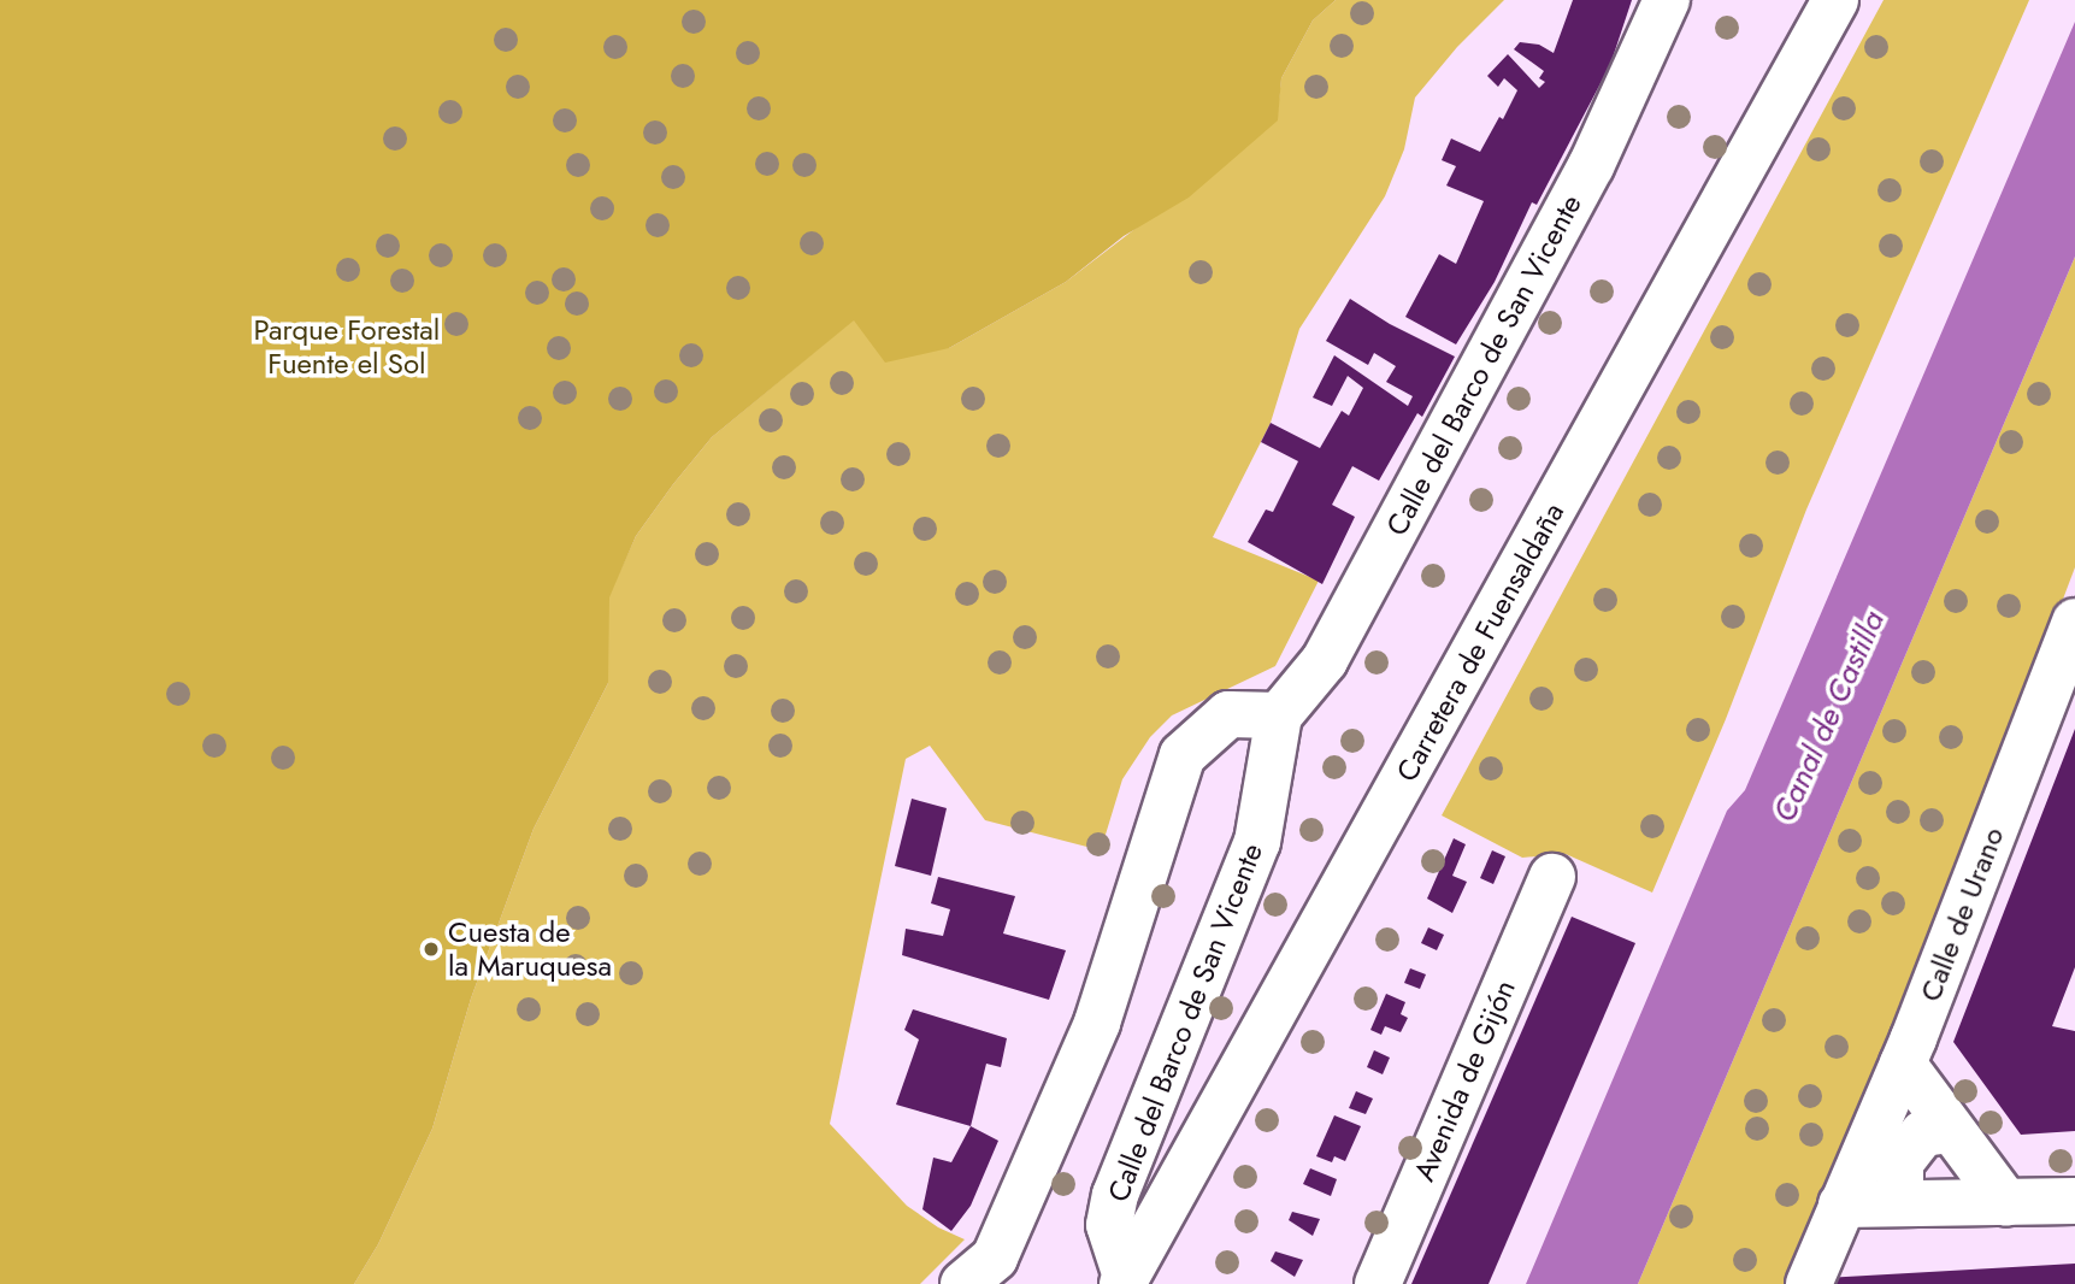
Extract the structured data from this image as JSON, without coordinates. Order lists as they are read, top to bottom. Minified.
{"streets":{"street":["Calle del Barco de San Vicente","Carretera de Fuensaldaña","Calle de Urano","Avenida de Gijón"]},"crossings":[["Calle del Barco de San Vicente","Carretera de Fuensaldaña"]],"water":["Canal de Castilla"],"parks":["Parque Forestal Fuente el Sol"],"places":["Cuesta de la Maruquesa"]}
